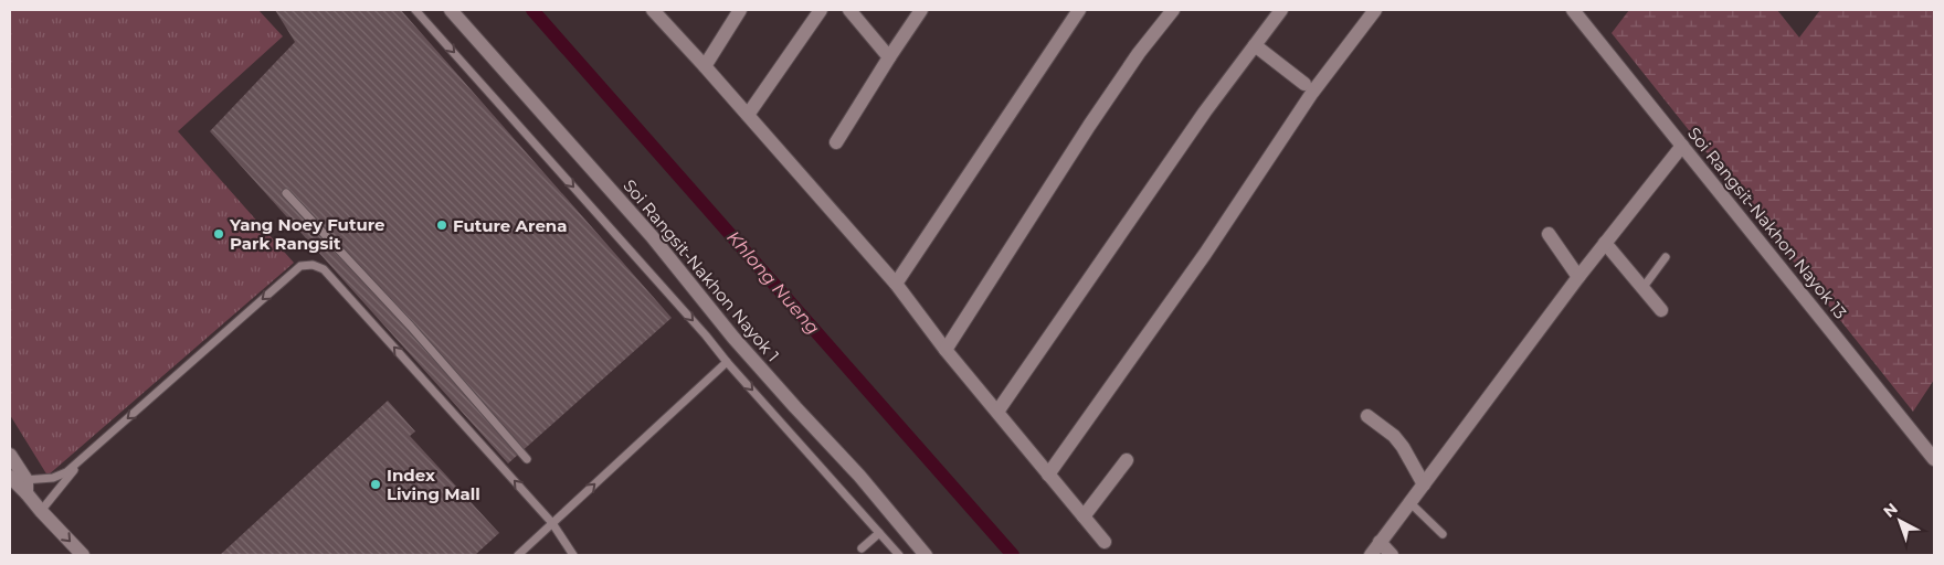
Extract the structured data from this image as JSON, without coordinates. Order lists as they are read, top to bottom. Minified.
{"streets":{"street":["Soi Rangsit-Nakhon Nayok 13","Soi Rangsit-Nakhon Nayok 1"]},"water":["Khlong Nueng"],"places":["Future Arena","Yang Noey Future Park Rangsit","Index Living Mall"],"north":"top left"}
